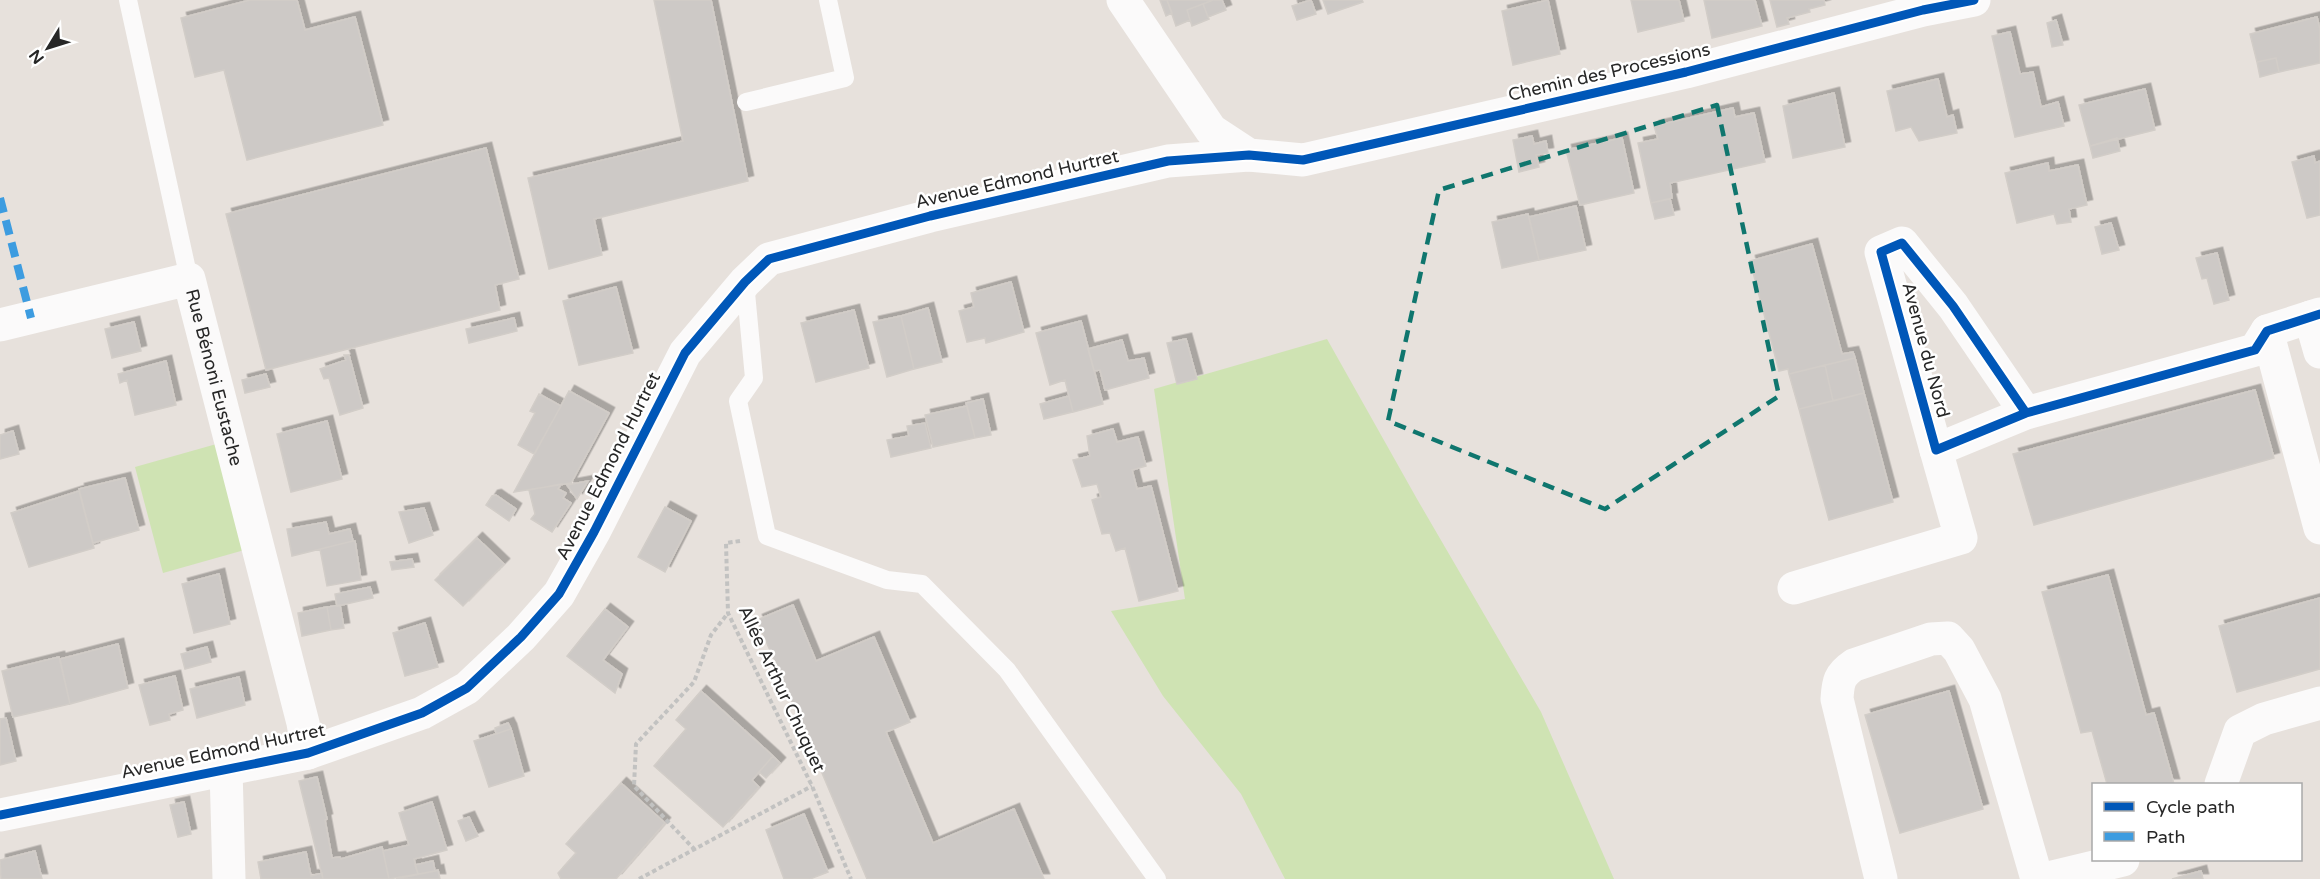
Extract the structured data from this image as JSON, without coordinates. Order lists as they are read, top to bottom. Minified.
{"streets":{"street":["Chemin des Processions","Avenue Edmond Hurtret","Avenue du Nord","Rue Bénoni Eustache"],"path":["Allée Arthur Chuquet"]},"crossings":[["Chemin des Processions","Avenue Edmond Hurtret"],["Avenue Edmond Hurtret","Rue Bénoni Eustache"]],"legend":["Cycle path","Path"],"north":"bottom left"}
